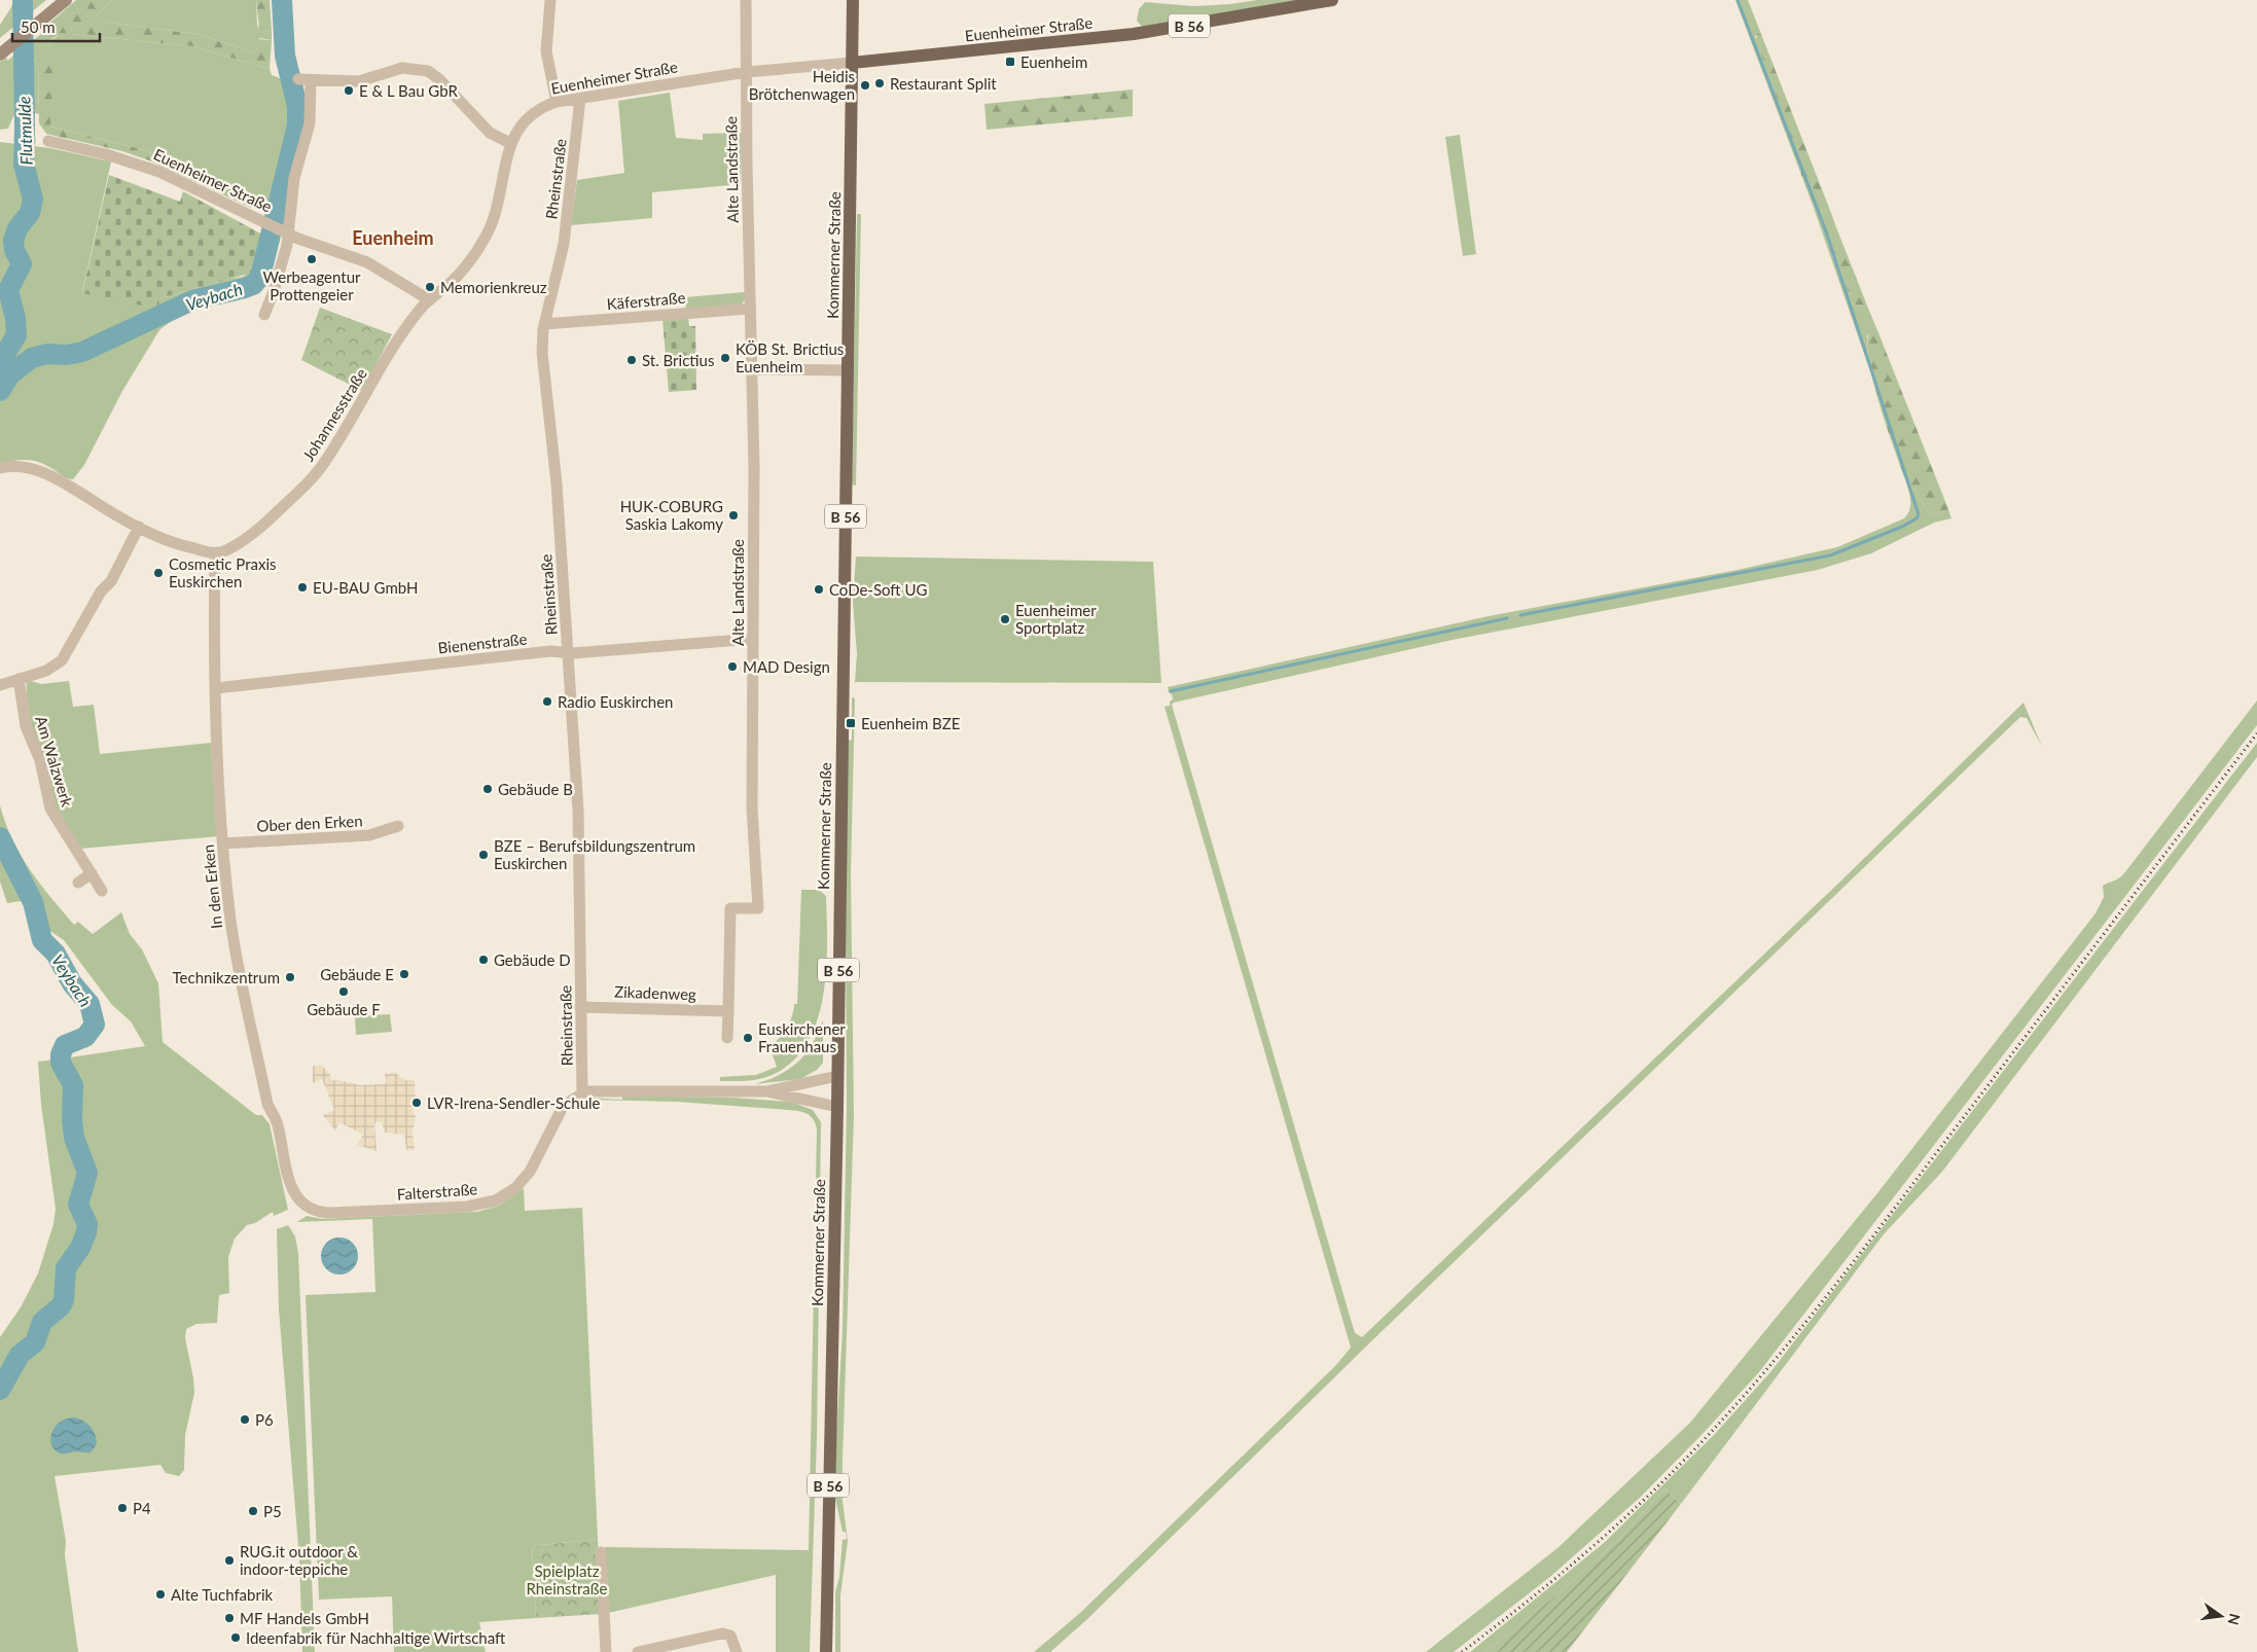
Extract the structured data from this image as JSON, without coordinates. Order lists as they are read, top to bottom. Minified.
{"streets":{"main road":["B 56","Euenheimer Straße","Kommerner Straße"],"street":["Alte Landstraße","Rheinstraße","Käferstraße","Johannesstraße","Bienenstraße","Am Walzwerk","Ober den Erken","In den Erken","Zikadenweg","Falterstraße"]},"crossings":[["Euenheimer Straße","Alte Landstraße"],["Euenheimer Straße","Rheinstraße"],["Euenheimer Straße","Kommerner Straße"],["Euenheimer Straße","Johannesstraße"],["Alte Landstraße","Käferstraße"],["Alte Landstraße","Bienenstraße"],["Alte Landstraße","Zikadenweg"],["Rheinstraße","Käferstraße"],["Rheinstraße","Bienenstraße"],["Rheinstraße","Zikadenweg"],["Rheinstraße","Falterstraße"],["Johannesstraße","In den Erken"],["Bienenstraße","In den Erken"],["Ober den Erken","In den Erken"],["In den Erken","Falterstraße"]],"districts":["Euenheim"],"water":["Flutmulde","Veybach"],"parks":["Spielplatz Rheinstraße"],"places":{"transit":["Euenheim","Euenheim BZE"],"other":["Restaurant Split","Heidis Brötchenwagen","E & L Bau GbR","Werbeagentur Prottengeier","Memorienkreuz","KÖB St. Brictius Euenheim","St. Brictius","HUK-COBURG Saskia Lakomy","Cosmetic Praxis Euskirchen","EU-BAU GmbH","CoDe-Soft UG","Euenheimer Sportplatz","MAD Design","Radio Euskirchen","Gebäude B","BZE – Berufsbildungszentrum Euskirchen","Gebäude D","Gebäude E","Technikzentrum","Gebäude F","Euskirchener Frauenhaus","LVR-Irena-Sendler-Schule","P6","P4","P5","RUG.it outdoor & indoor-teppiche","Alte Tuchfabrik","MF Handels GmbH","Ideenfabrik für Nachhaltige Wirtschaft"]},"scale_bar":"50 m","north":"right"}
